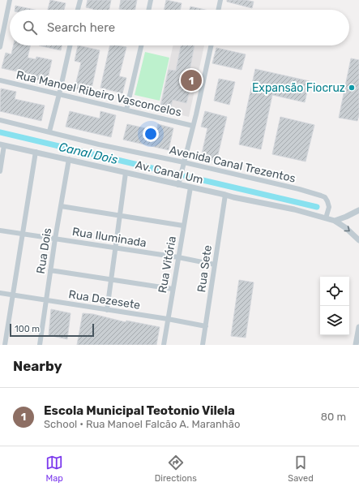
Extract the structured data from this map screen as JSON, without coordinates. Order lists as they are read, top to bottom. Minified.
{"streets":{"street":["Rua Manoel Ribeiro Vasconcelos","Avenida Canal Trezentos","Av. Canal Um","Rua Iluminada","Rua Dois","Rua Vitória","Rua Sete","Rua Dezesete"]},"crossings":[["Avenida Canal Trezentos","Av. Canal Um"],["Av. Canal Um","Rua Dois"],["Av. Canal Um","Rua Vitória"],["Av. Canal Um","Rua Sete"],["Rua Iluminada","Rua Dois"],["Rua Iluminada","Rua Vitória"],["Rua Iluminada","Rua Sete"],["Rua Dois","Rua Dezesete"],["Rua Vitória","Rua Dezesete"],["Rua Sete","Rua Dezesete"]],"water":["Canal Dois"],"places":["Expansão Fiocruz"],"scale_bar":"100 m","page":{"search":"Search here","pins":"1","scale":"100 m","heading":"Nearby","list":[{"mark":"1","name":"Escola Municipal Teotonio Vilela","note":"School · Rua Manoel Falcão A. Maranhão","value":"80 m"}],"nav":["Map","Directions","Saved"]}}
